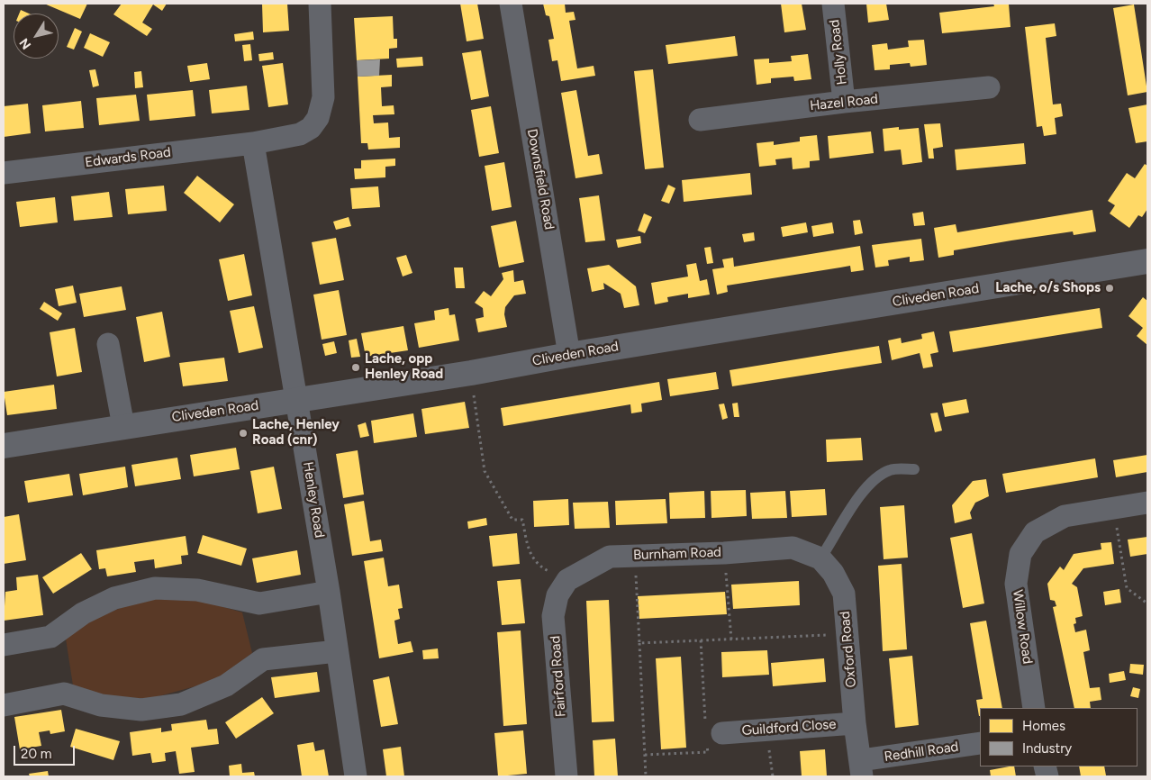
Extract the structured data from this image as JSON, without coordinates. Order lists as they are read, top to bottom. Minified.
{"streets":{"street":["Holly Road","Hazel Road","Edwards Road","Downsfield Road","Cliveden Road","Henley Road","Burnham Road","Willow Road","Oxford Road","Fairford Road","Guildford Close","Redhill Road"]},"crossings":[["Holly Road","Hazel Road"],["Edwards Road","Henley Road"],["Downsfield Road","Cliveden Road"],["Cliveden Road","Henley Road"],["Burnham Road","Oxford Road"],["Burnham Road","Fairford Road"],["Oxford Road","Guildford Close"],["Oxford Road","Redhill Road"]],"places":["Lache, o/s Shops","Lache, opp Henley Road","Lache, Henley Road (cnr)"],"legend":["Homes","Industry"],"scale_bar":"20 m","north":"bottom left"}
